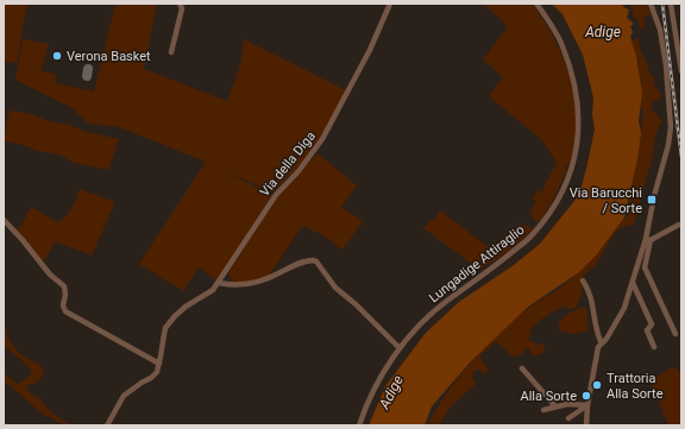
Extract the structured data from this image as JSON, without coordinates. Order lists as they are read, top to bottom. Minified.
{"streets":{"street":["Via della Diga","Lungadige Attiraglio"]},"water":["Adige"],"places":{"other":["Verona Basket","Trattoria Alla Sorte","Alla Sorte"],"transit":["Via Barucchi / Sorte"]}}
